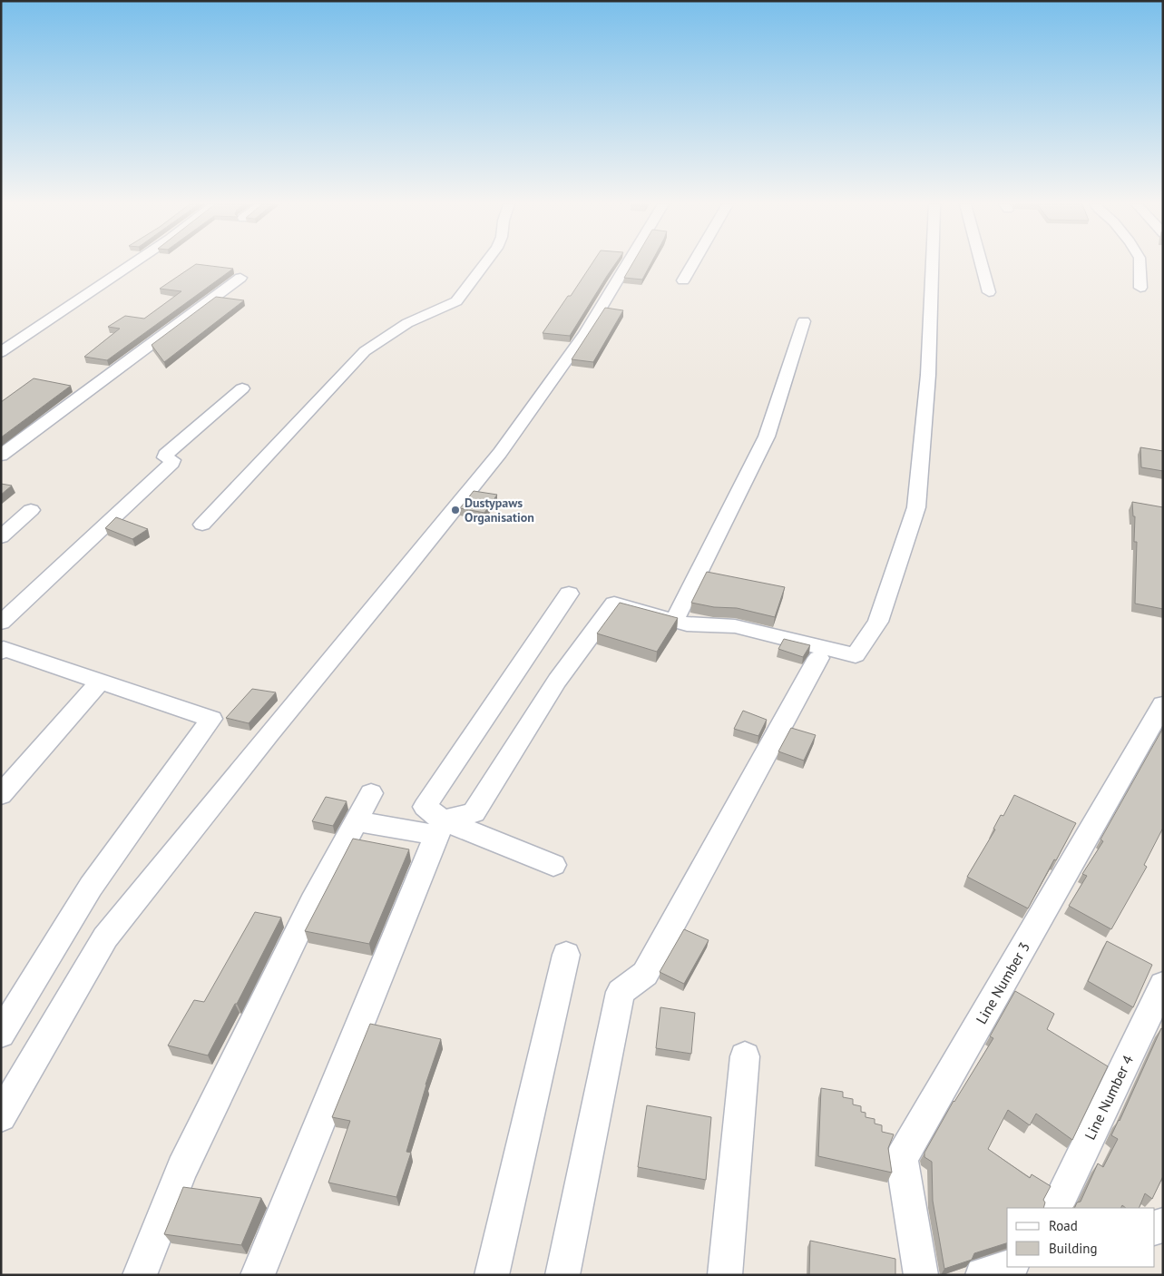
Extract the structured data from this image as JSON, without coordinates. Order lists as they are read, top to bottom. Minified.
{"streets":{"street":["Line Number 3","Line Number 4"]},"places":["Dustypaws Organisation"],"legend":["Road","Building"]}
